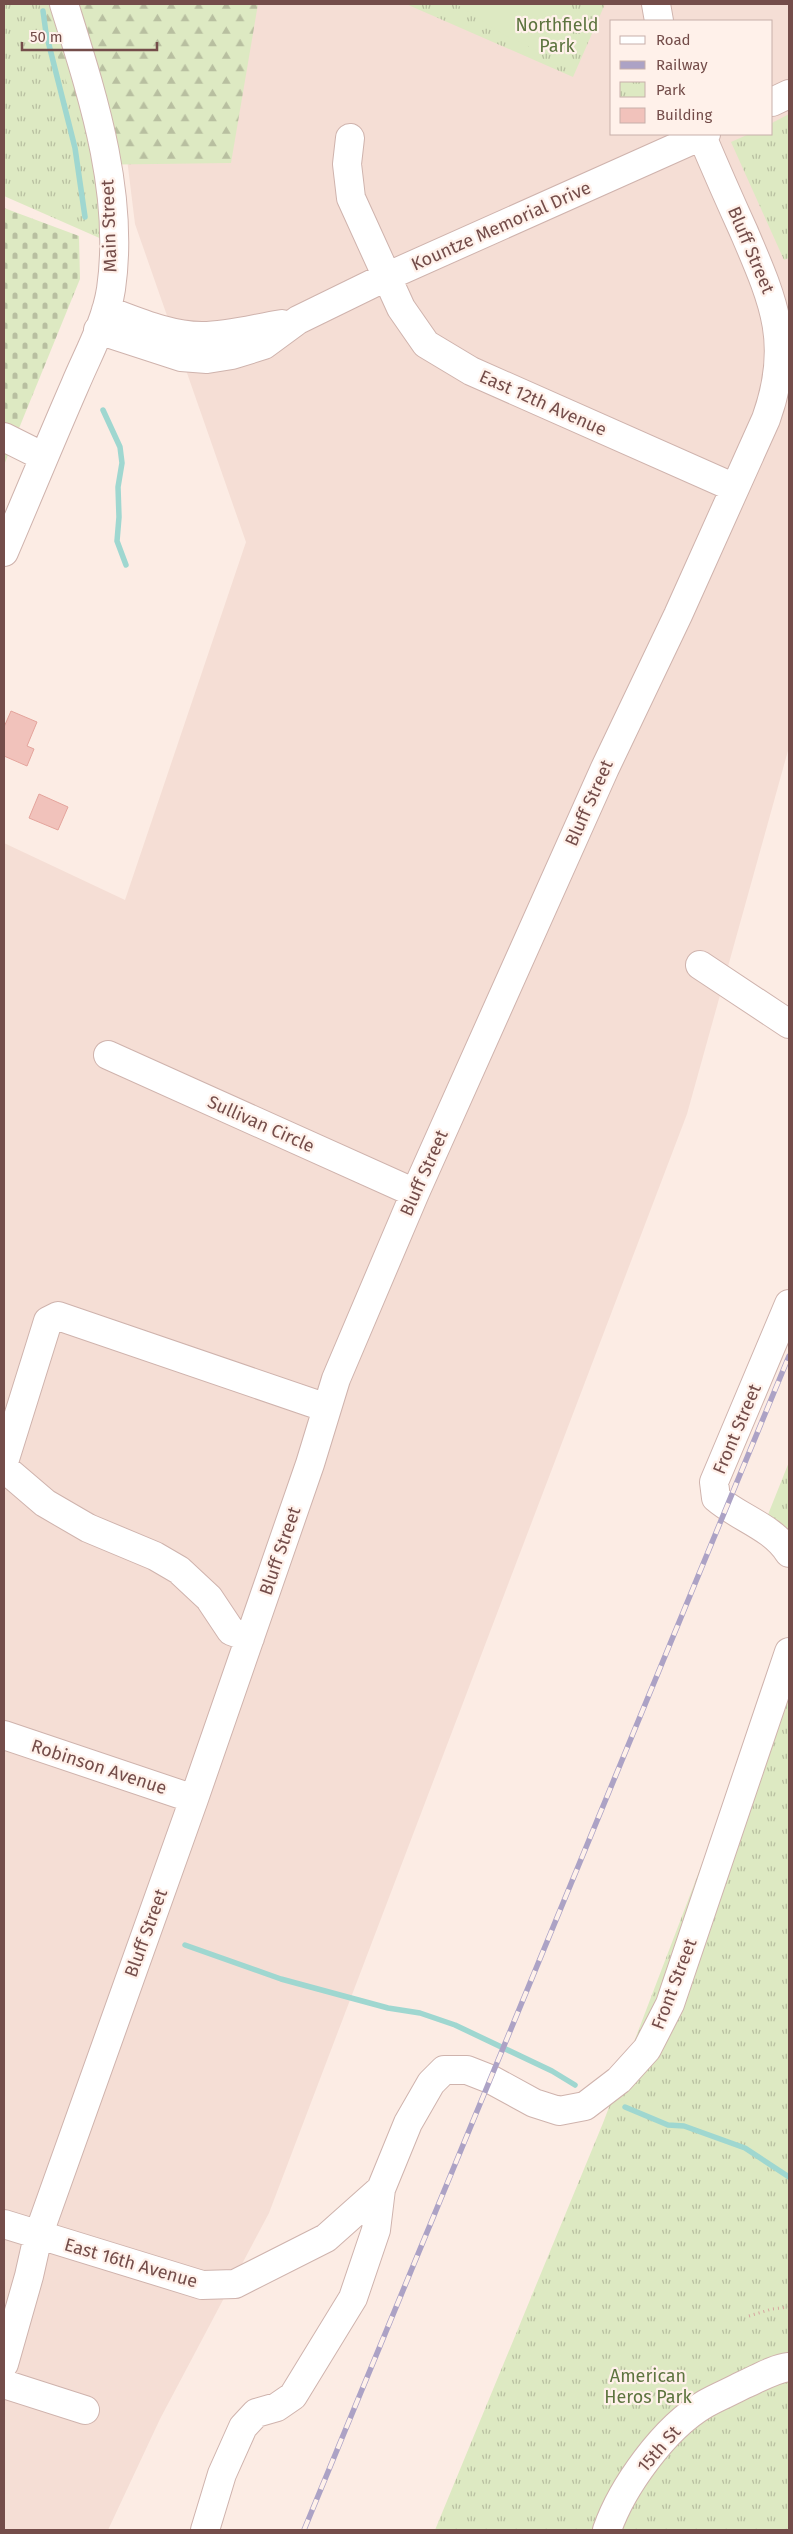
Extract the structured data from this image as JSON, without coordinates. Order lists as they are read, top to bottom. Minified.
{"streets":{"street":["Main Street","Kountze Memorial Drive","Bluff Street","East 12th Avenue","Sullivan Circle","Front Street","Robinson Avenue","East 16th Avenue","15th St"]},"crossings":[["Main Street","Kountze Memorial Drive"],["Kountze Memorial Drive","East 12th Avenue"],["Bluff Street","East 12th Avenue"],["Bluff Street","Sullivan Circle"],["Bluff Street","Robinson Avenue"],["Bluff Street","East 16th Avenue"],["Front Street","East 16th Avenue"]],"parks":["Northfield Park","American Heros Park"],"legend":["Road","Railway","Park","Building"],"scale_bar":"50 m"}
